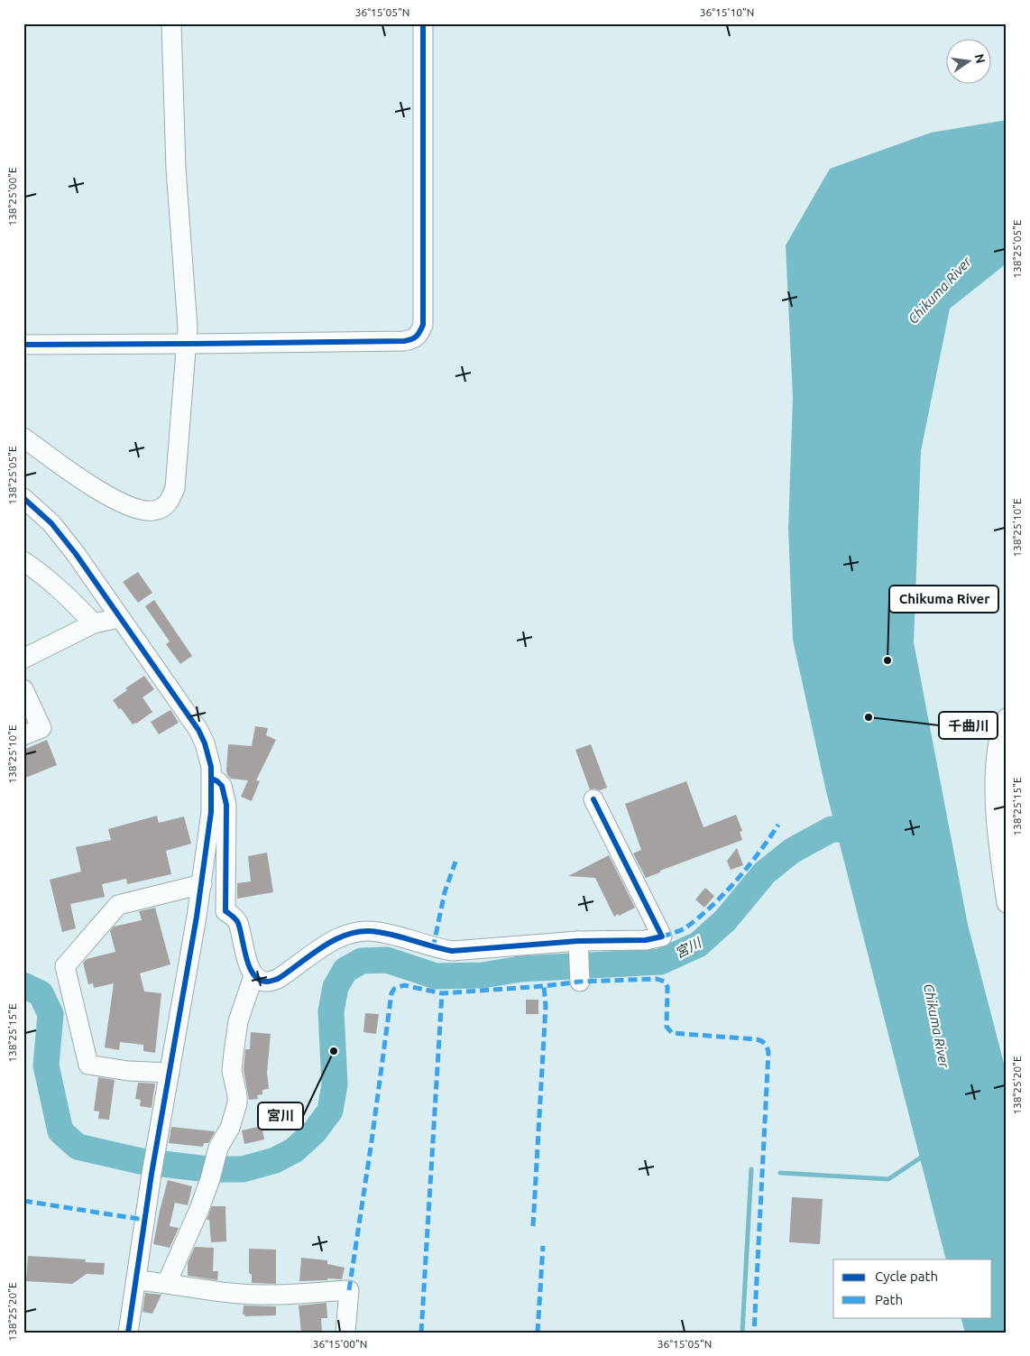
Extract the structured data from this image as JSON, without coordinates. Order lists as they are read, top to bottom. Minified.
{"water":["Chikuma River","宮川"],"places":["Chikuma River","千曲川","宮川"],"legend":["Cycle path","Path"],"north":"right","coordinates":["36°15'05\"N","36°15'10\"N","138°25'00\"E","138°25'05\"E","138°25'10\"E","138°25'15\"E","138°25'20\"E","36°15'00\"N"]}
